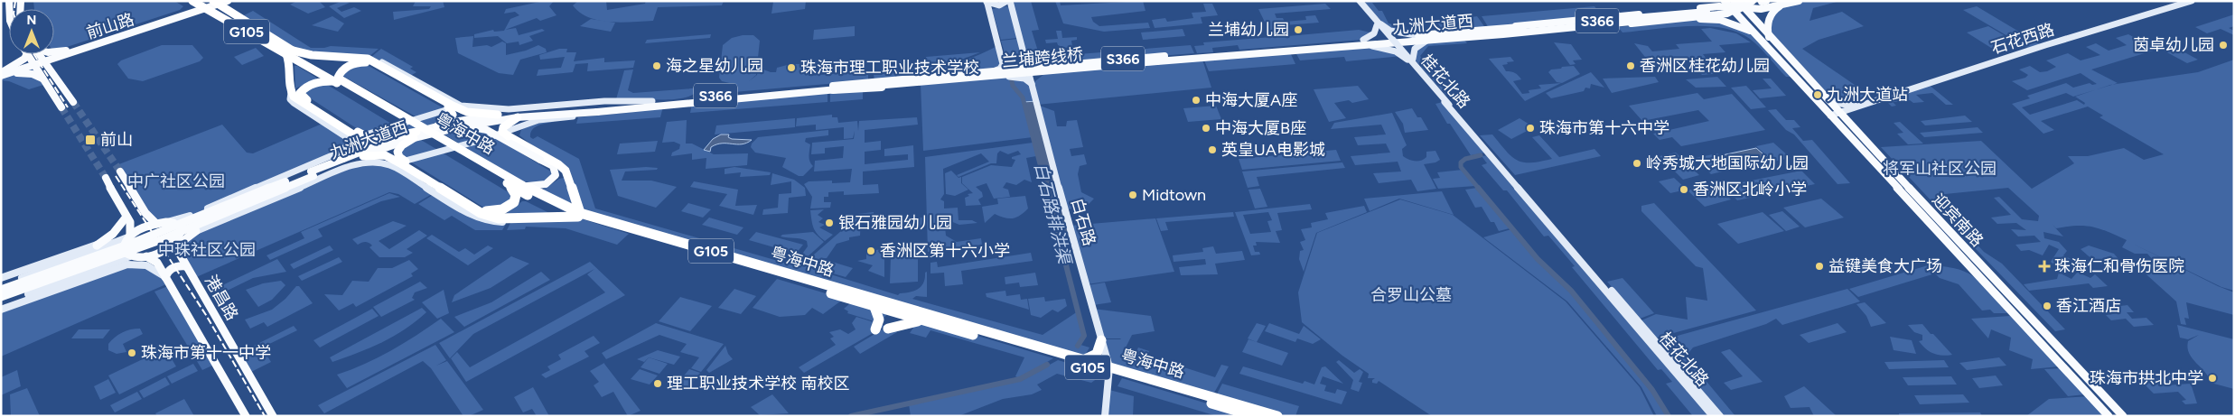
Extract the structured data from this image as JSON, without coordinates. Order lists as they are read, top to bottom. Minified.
{"streets":{"highway":["G105","粤海中路"],"main road":["S366","九洲大道西","前山路","石花西路","兰埔跨线桥","桂花北路","迎宾南路","白石路","港昌路"]},"crossings":[["S366","九洲大道西"],["S366","白石路"],["九洲大道西","兰埔跨线桥"],["前山路","G105"],["G105","粤海中路"],["石花西路","迎宾南路"],["粤海中路","白石路"]],"water":["白石路排洪渠"],"parks":["将军山社区公园","中广社区公园","中珠社区公园","合罗山公墓"],"places":{"other":["兰埔幼儿园","茵卓幼儿园","海之星幼儿园","香洲区桂花幼儿园","珠海市理工职业技术学校","九洲大道站","中海大厦A座","中海大厦B座","珠海市第十六中学","英皇UA电影城","岭秀城大地国际幼儿园","香洲区北岭小学","Midtown","银石雅园幼儿园","香洲区第十六小学","益键美食大广场","香江酒店","珠海市第十一中学","珠海市拱北中学","理工职业技术学校 南校区"],"transit":["前山"],"health":["珠海仁和骨伤医院"]},"north":"top"}
